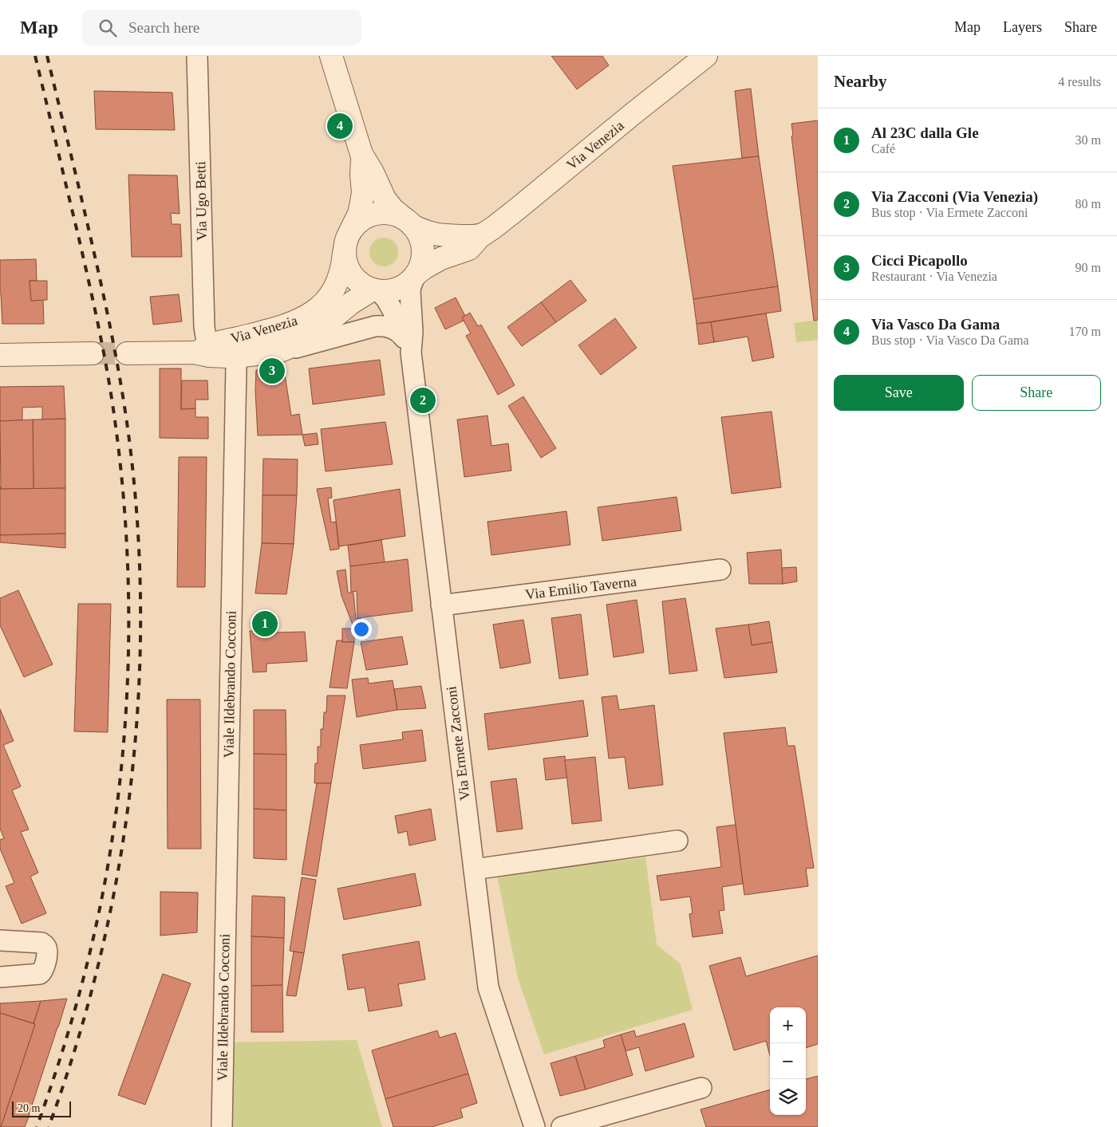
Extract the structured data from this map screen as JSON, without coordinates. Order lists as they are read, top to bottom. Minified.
{"streets":{"street":["Via Venezia","Via Ugo Betti","Via Emilio Taverna","Viale Ildebrando Cocconi","Via Ermete Zacconi"]},"crossings":[["Via Venezia","Via Ugo Betti"],["Via Venezia","Viale Ildebrando Cocconi"],["Via Venezia","Via Ermete Zacconi"],["Via Emilio Taverna","Via Ermete Zacconi"]],"scale_bar":"20 m","page":{"header":"Map","search":"Search here","nav":["Map","Layers","Share"],"heading":["Nearby","4 results"],"list":[{"mark":"1","name":"Al 23C dalla Gle","note":"Café","value":"30 m"},{"mark":"2","name":"Via Zacconi (Via Venezia)","note":"Bus stop · Via Ermete Zacconi","value":"80 m"},{"mark":"3","name":"Cicci Picapollo","note":"Restaurant · Via Venezia","value":"90 m"},{"mark":"4","name":"Via Vasco Da Gama","note":"Bus stop · Via Vasco Da Gama","value":"170 m"}],"pins":["4","3","2","1"],"buttons":["Save","Share"],"map_buttons":["+","−"],"scale":"20 m"}}
